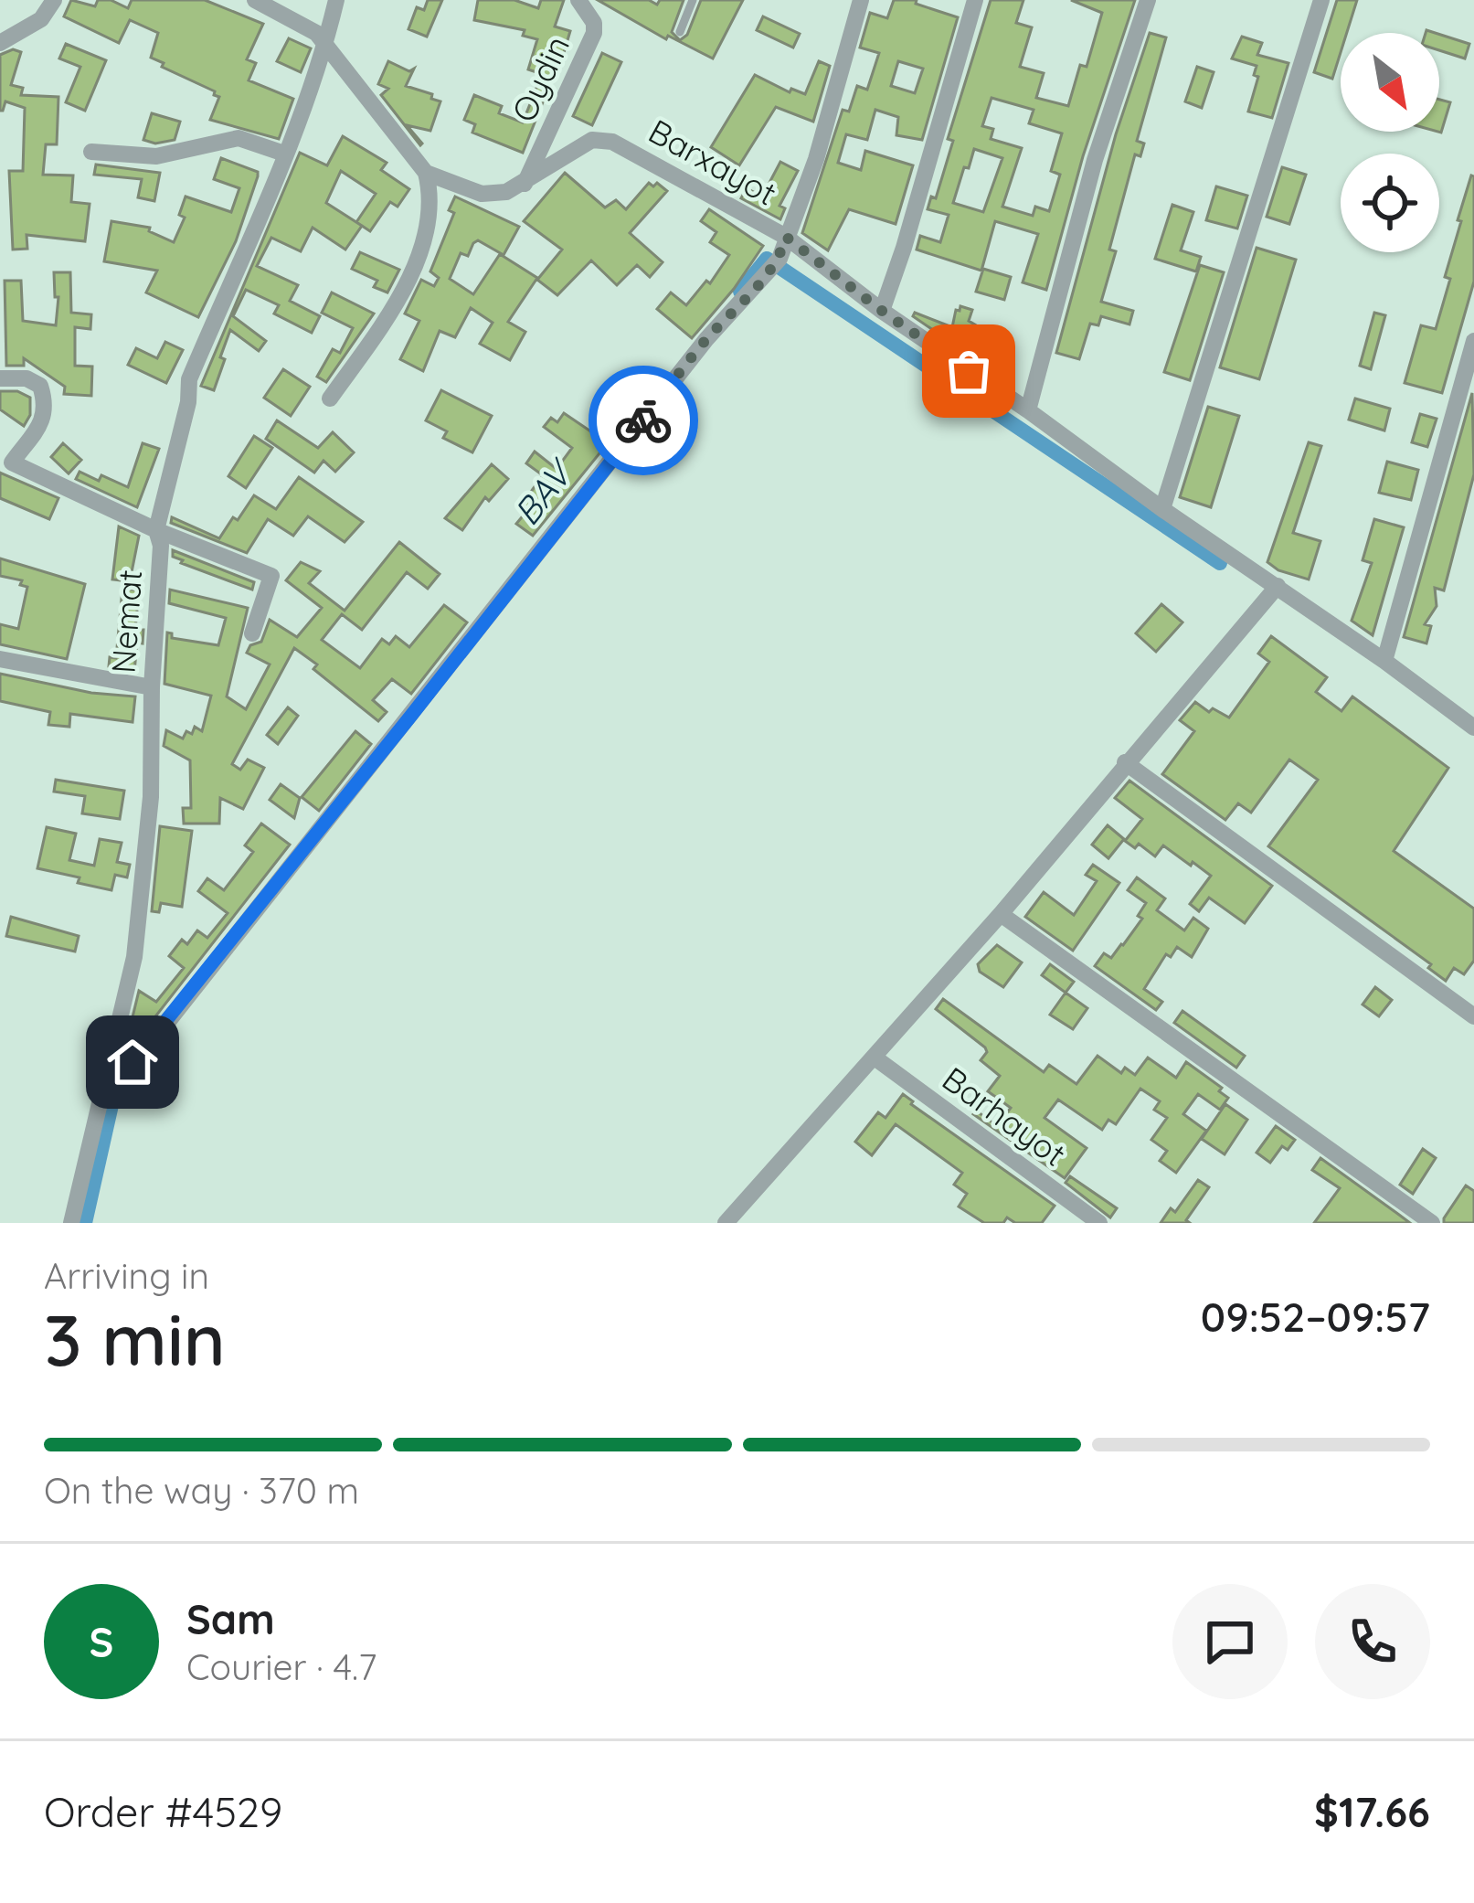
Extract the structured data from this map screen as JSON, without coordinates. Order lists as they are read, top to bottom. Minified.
{"streets":{"street":["Oydin","Barxayot","Nemat","Barhayot"]},"crossings":[["Oydin","Barxayot"]],"water":["BAV"],"north":"bottom right","page":{"heading":["3 min","Arriving in","09:52–09:57"],"panel":["Sam","Courier · 4.7","Order #4529","$17.66"],"bar":"On the way · 370 m","round":"S"}}
